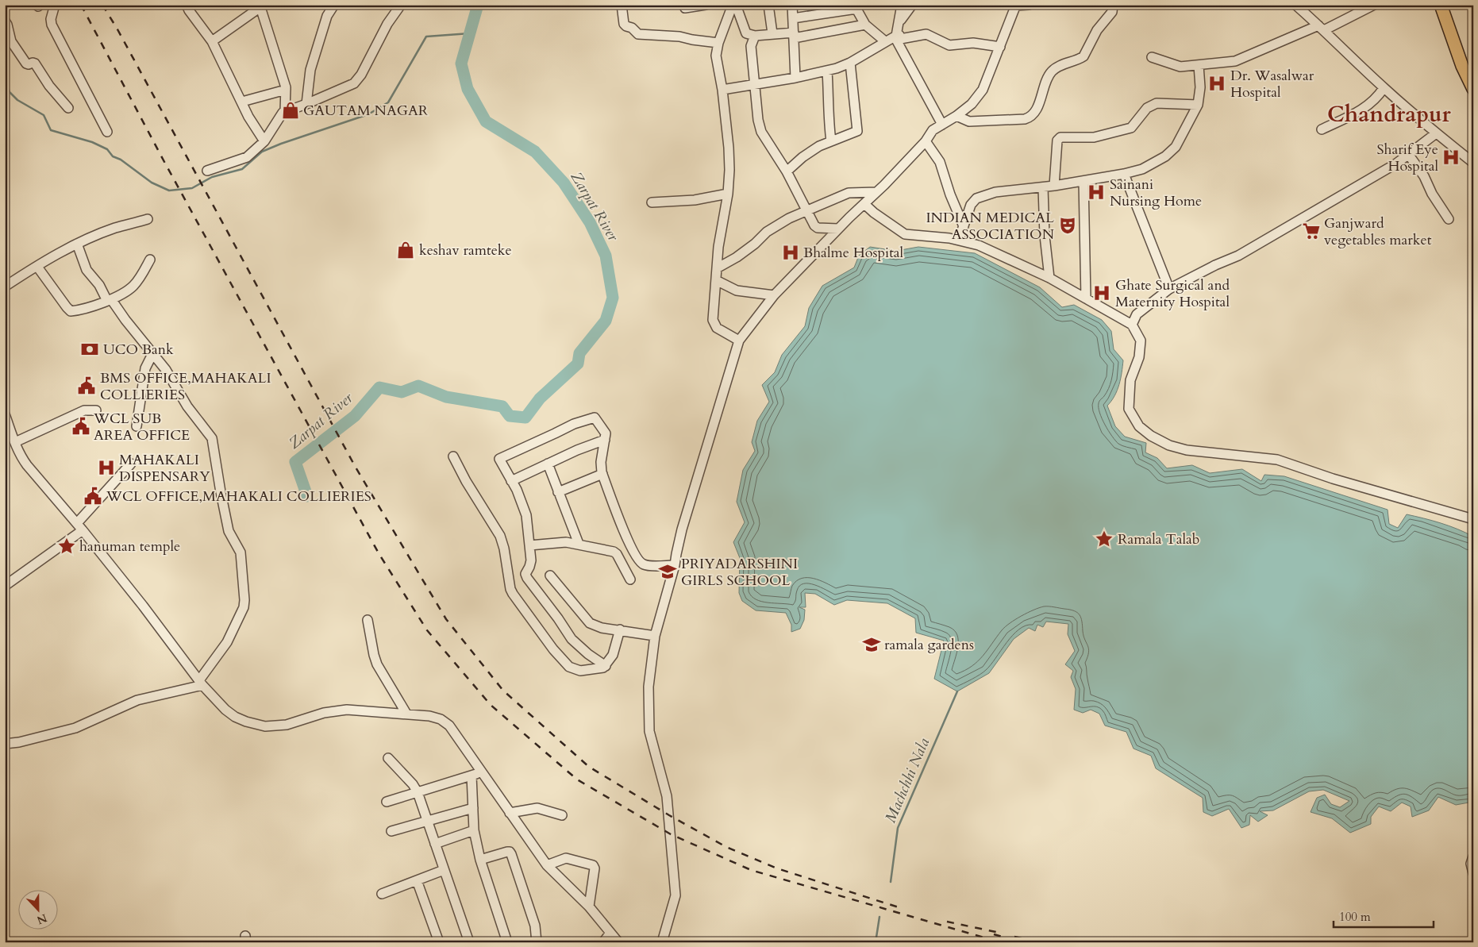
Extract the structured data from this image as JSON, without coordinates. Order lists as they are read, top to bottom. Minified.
{"districts":["Chandrapur"],"water":["Zarpat River","Machchhi Nala"],"places":{"hospital":["Dr. Wasalwar Hospital","Sharif Eye Hospital","Sainani Nursing Home","Bhalme Hospital","Ghate Surgical and Maternity Hospital","MAHAKALI DISPENSARY"],"shop":["GAUTAM NAGAR","keshav ramteke"],"theatre":["INDIAN MEDICAL ASSOCIATION"],"supermarket":["Ganjward vegetables market"],"bank":["UCO Bank"],"public building":["BMS OFFICE,MAHAKALI COLLIERIES","WCL SUB AREA OFFICE","WCL OFFICE,MAHAKALI COLLIERIES"],"place":["Ramala Talab","hanuman temple"],"school or university":["PRIYADARSHINI GIRLS SCHOOL","ramala gardens"]},"scale_bar":"100 m","north":"bottom"}
